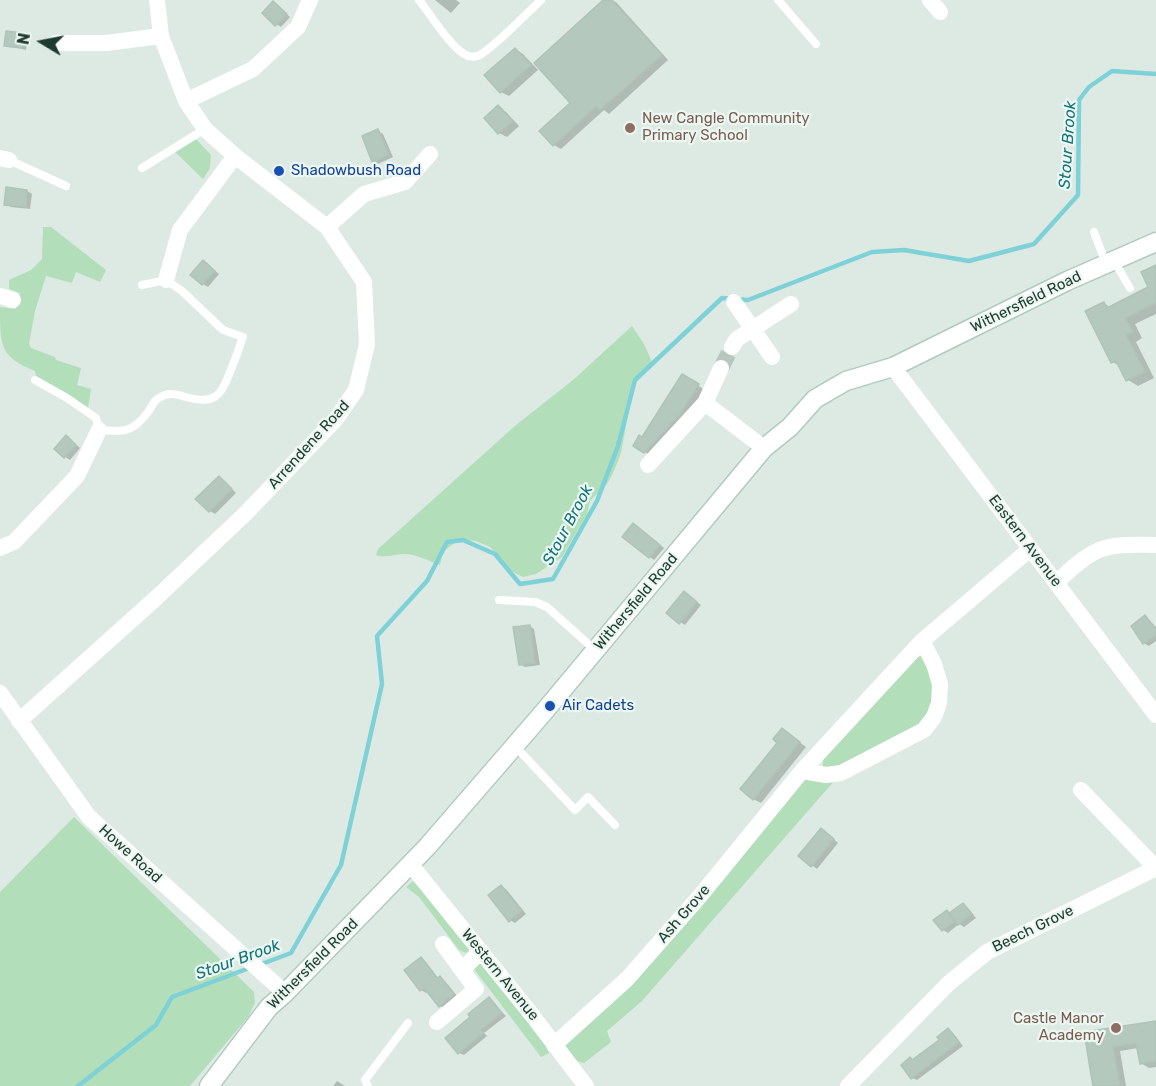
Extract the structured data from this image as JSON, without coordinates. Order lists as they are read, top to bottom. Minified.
{"streets":{"street":["Withersfield Road","Arrendene Road","Eastern Avenue","Howe Road","Ash Grove","Beech Grove","Western Avenue"]},"crossings":[["Withersfield Road","Eastern Avenue"],["Withersfield Road","Howe Road"],["Withersfield Road","Western Avenue"],["Arrendene Road","Howe Road"],["Eastern Avenue","Ash Grove"],["Ash Grove","Western Avenue"]],"water":["Stour Brook"],"places":["New Cangle Community Primary School","Shadowbush Road","Air Cadets","Castle Manor Academy"],"north":"left"}
